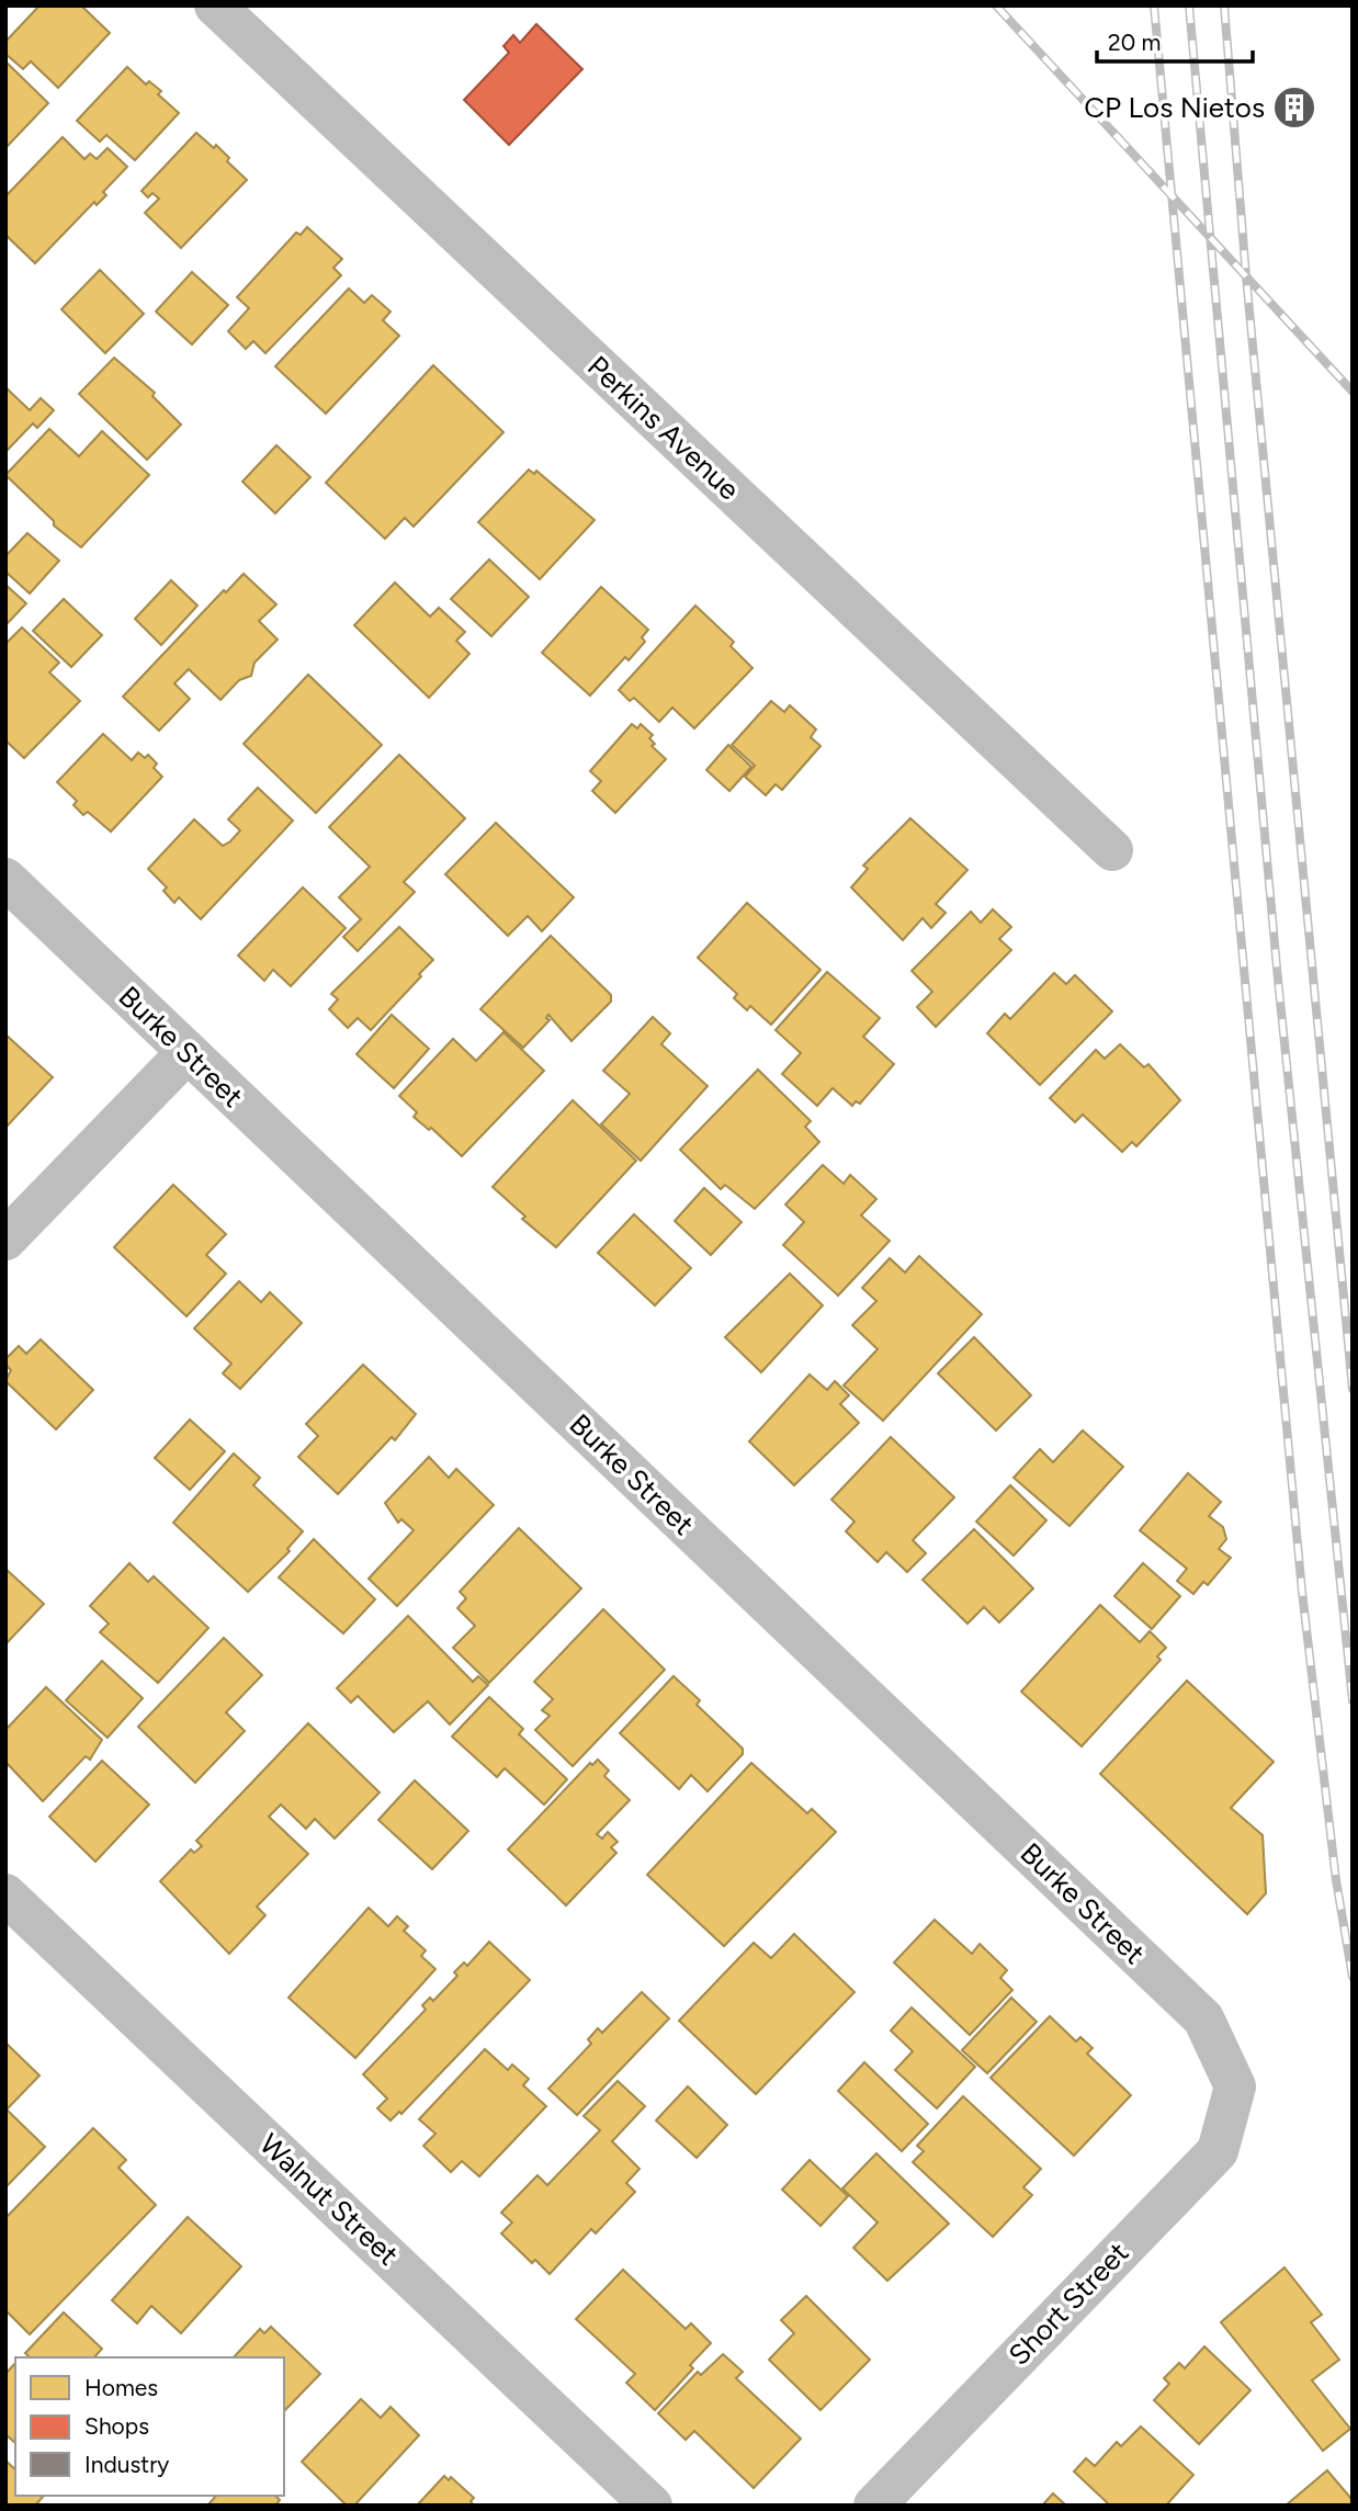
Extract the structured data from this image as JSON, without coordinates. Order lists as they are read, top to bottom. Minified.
{"streets":{"street":["Perkins Avenue","Burke Street","Walnut Street","Short Street"]},"crossings":[["Burke Street","Short Street"]],"places":{"building":["CP Los Nietos"]},"legend":["Homes","Shops","Industry"],"scale_bar":"20 m"}
